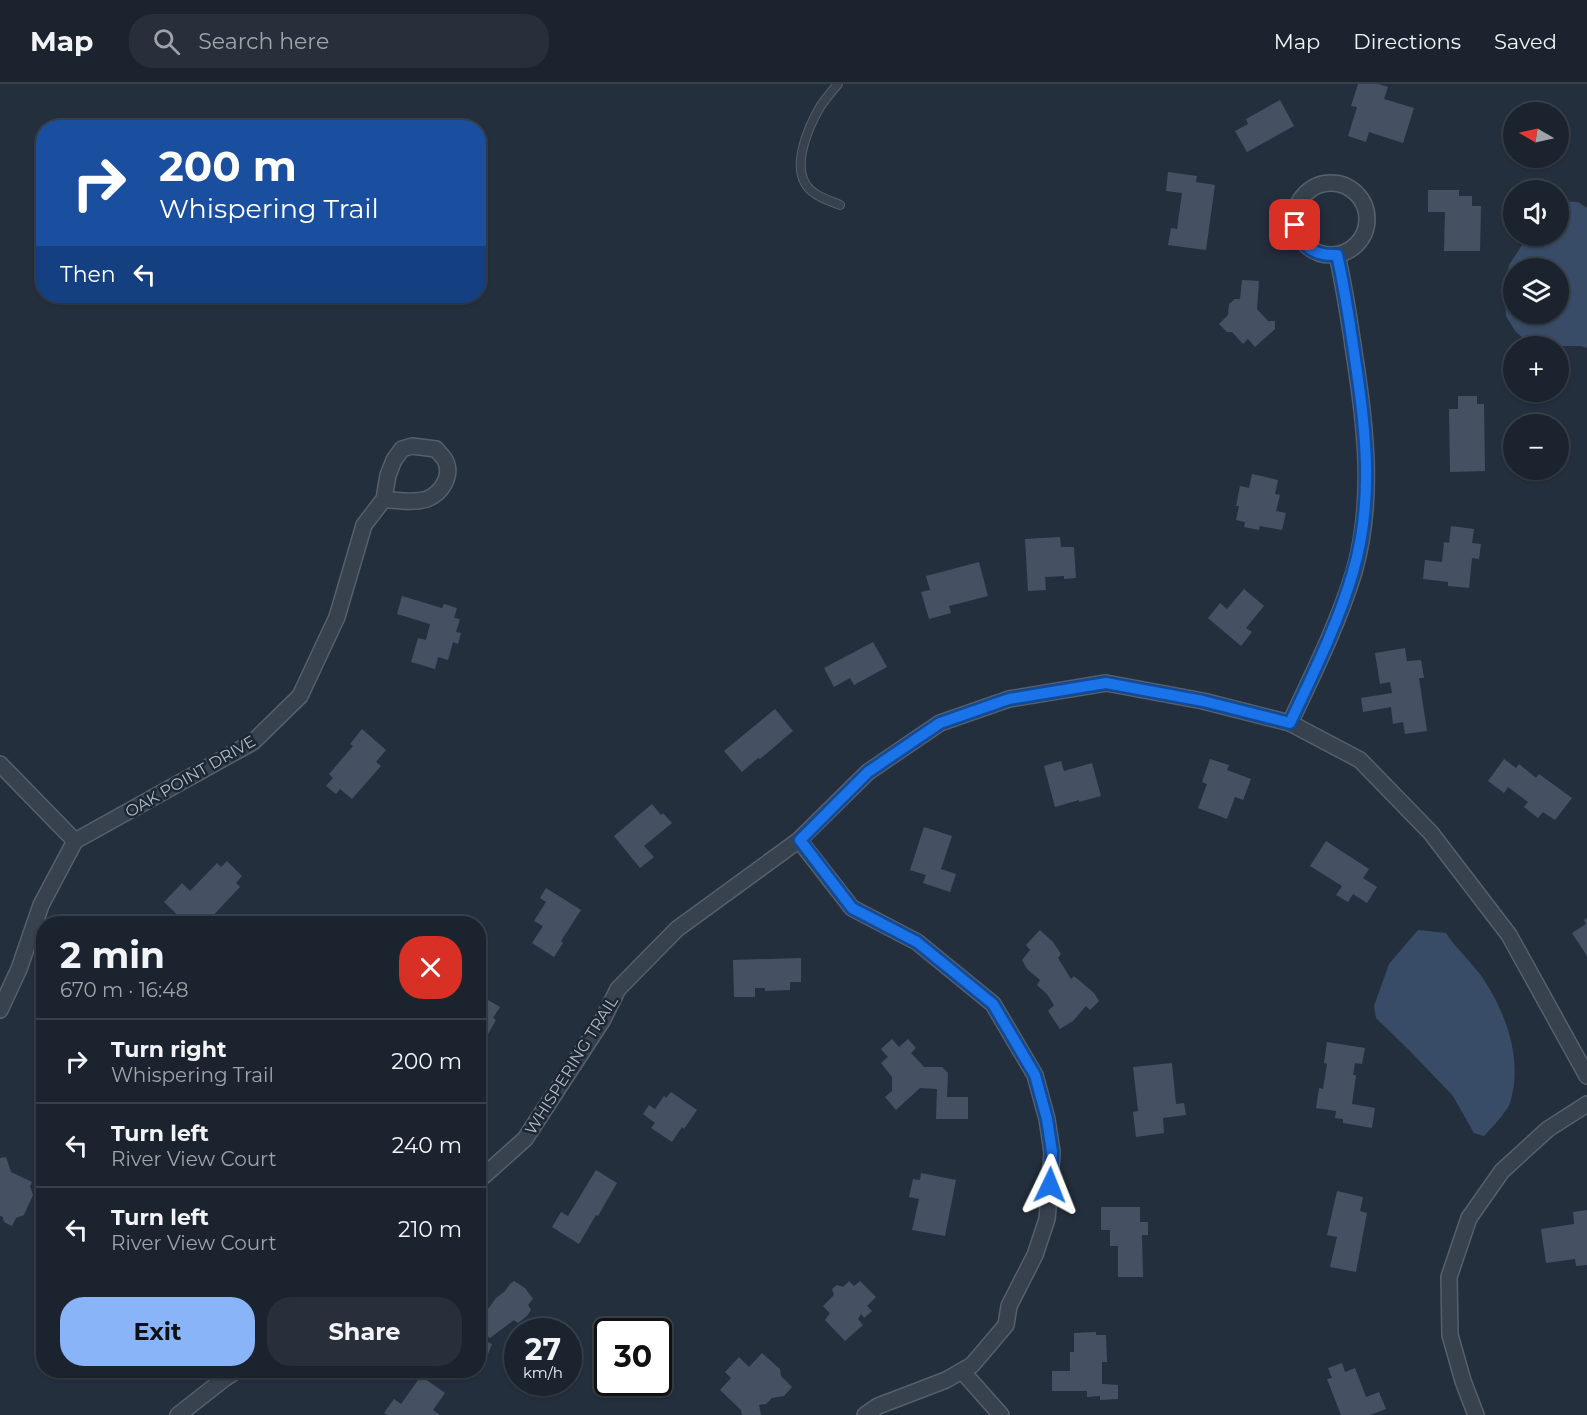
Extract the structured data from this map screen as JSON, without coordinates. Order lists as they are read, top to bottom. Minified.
{"streets":{"street":["OAK POINT DRIVE","WHISPERING TRAIL"]},"north":"left","page":{"header":"Map","search":"Search here","nav":["Map","Directions","Saved"],"map_buttons":["+","−"],"turn":["200 m","Whispering Trail"],"then":"Then","heading":["2 min","670 m · 16:48"],"list":[{"name":"Turn right","note":"Whispering Trail","value":"200 m"},{"name":"Turn left","note":"River View Court","value":"240 m"},{"name":"Turn left","note":"River View Court","value":"210 m"}],"buttons":["Exit","Share"],"speed":"27 km/h","limit":"30"}}
